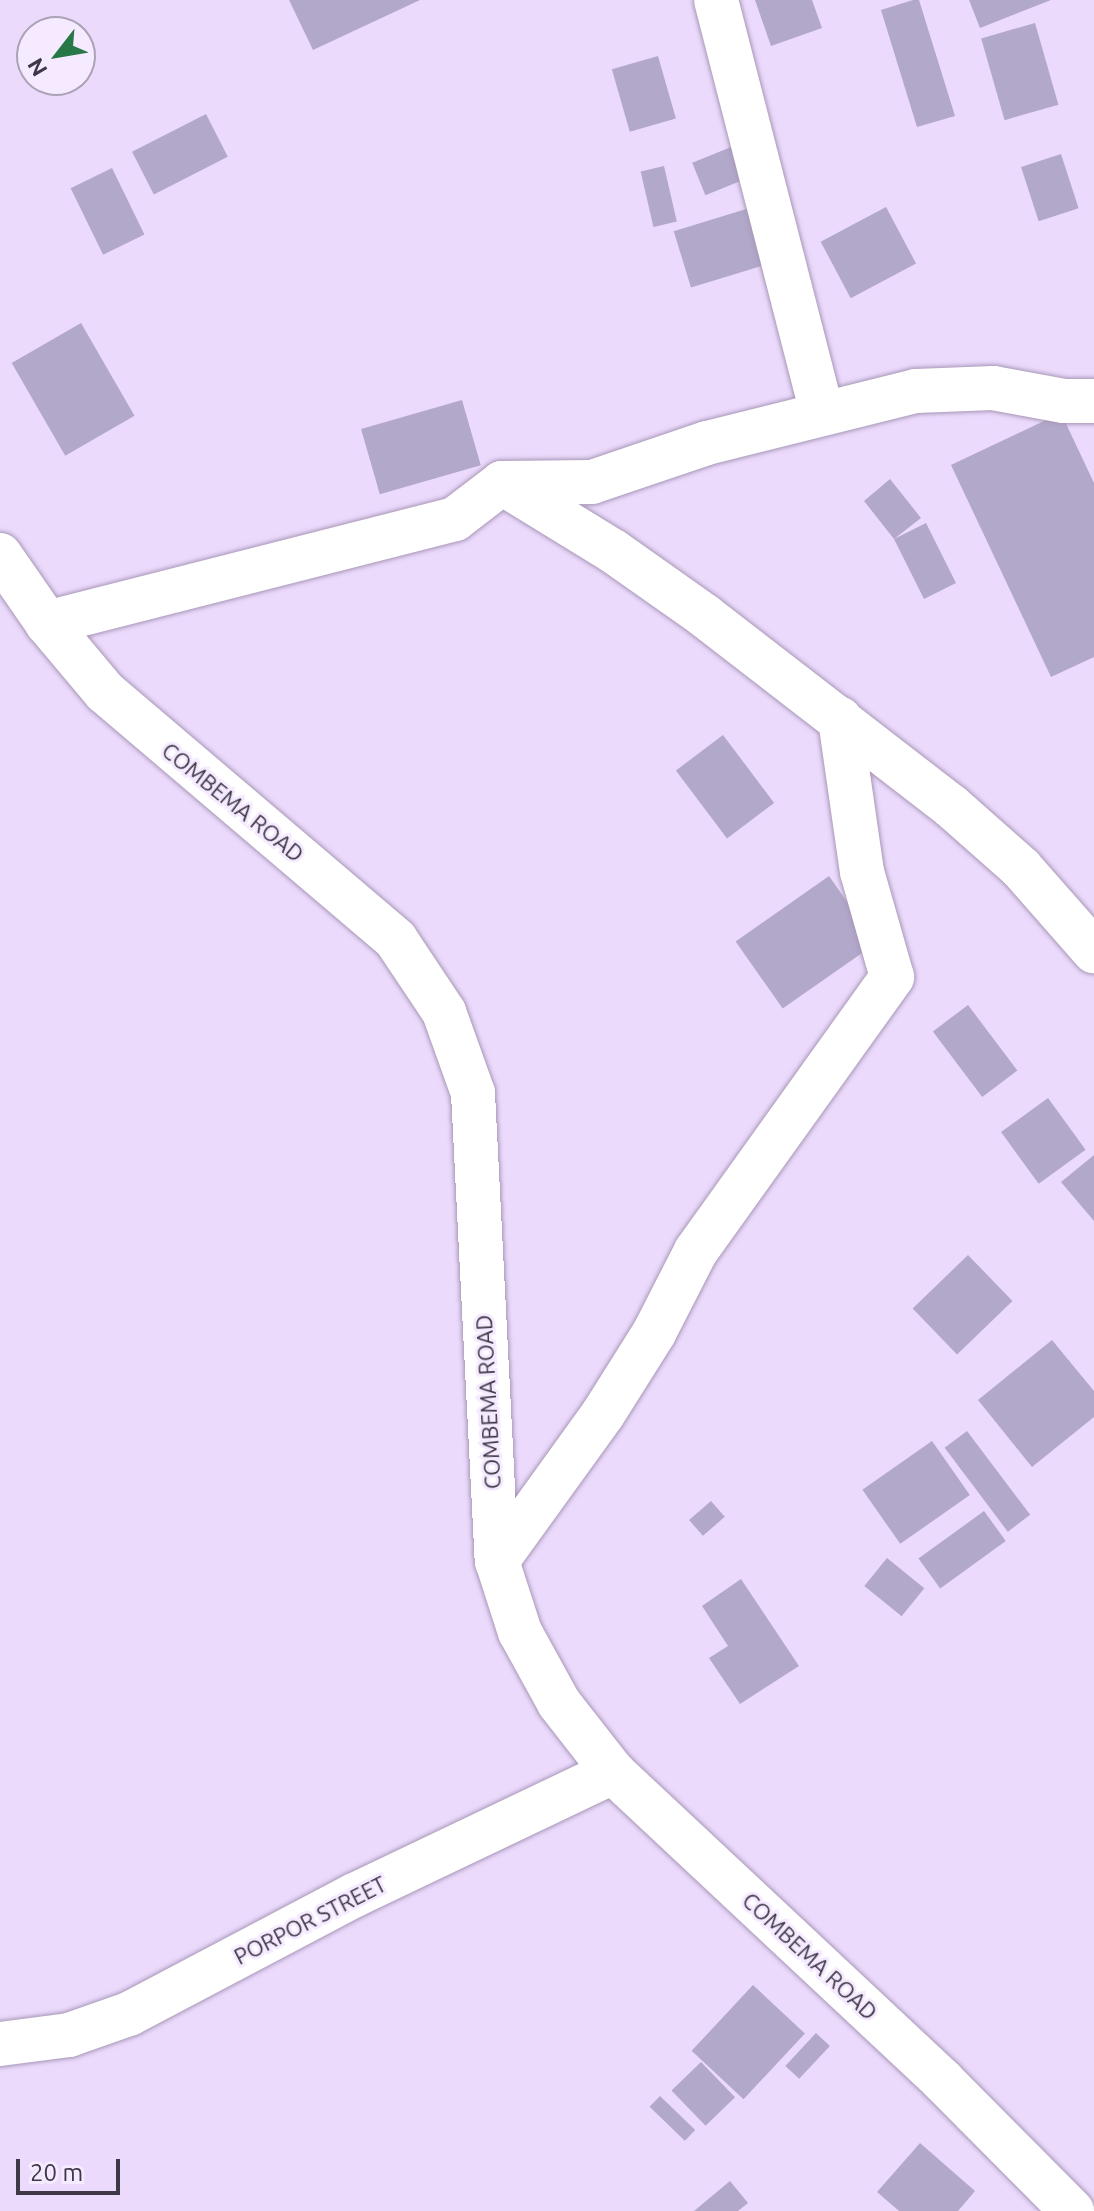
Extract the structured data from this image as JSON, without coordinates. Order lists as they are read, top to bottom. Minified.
{"streets":{"street":["COMBEMA ROAD","PORPOR STREET"]},"crossings":[["COMBEMA ROAD","PORPOR STREET"]],"scale_bar":"20 m","north":"bottom left"}
